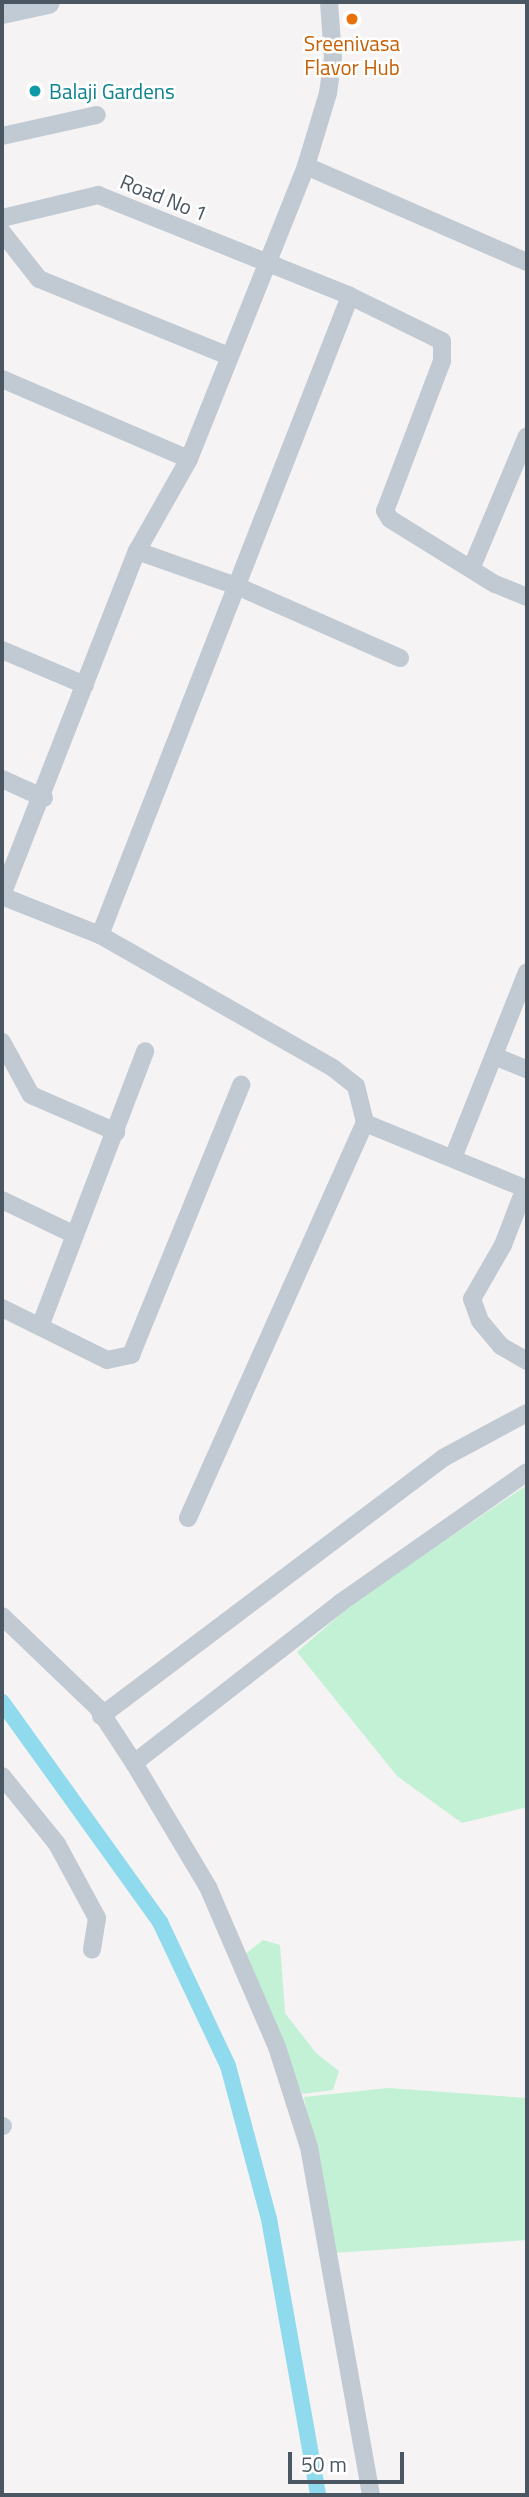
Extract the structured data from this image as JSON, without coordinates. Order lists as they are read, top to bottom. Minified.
{"streets":{"street":["Road No 1"]},"places":["Sreenivasa Flavor Hub","Balaji Gardens"],"scale_bar":"50 m"}
